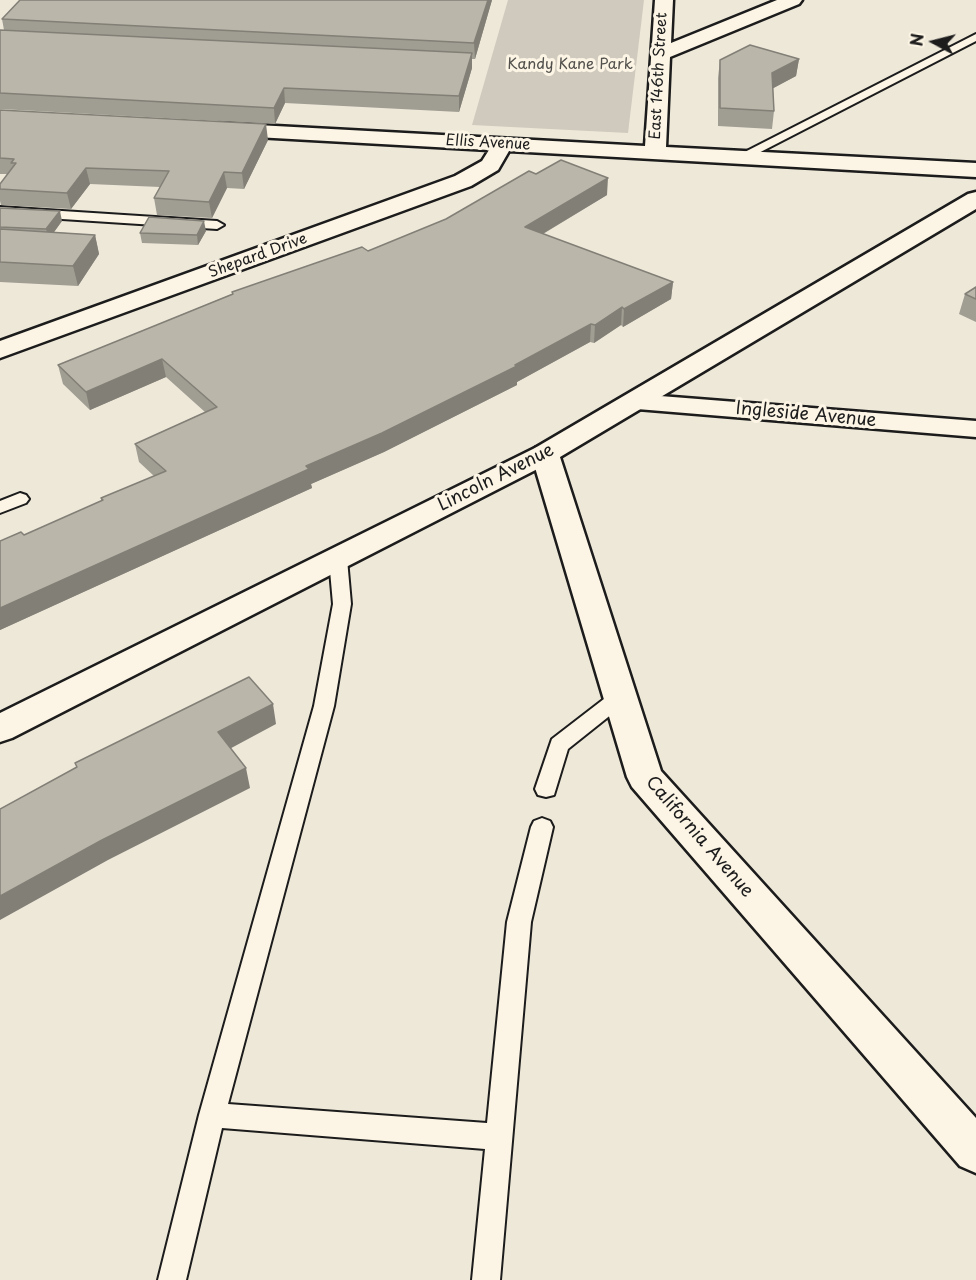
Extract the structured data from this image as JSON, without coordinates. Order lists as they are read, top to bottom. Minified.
{"streets":{"street":["East 146th Street","Ellis Avenue","Shepard Drive","Ingleside Avenue","Lincoln Avenue","California Avenue"]},"crossings":[["East 146th Street","Ellis Avenue"],["Ellis Avenue","Shepard Drive"],["Ingleside Avenue","Lincoln Avenue"],["Lincoln Avenue","California Avenue"]],"parks":["Kandy Kane Park"],"north":"left"}
